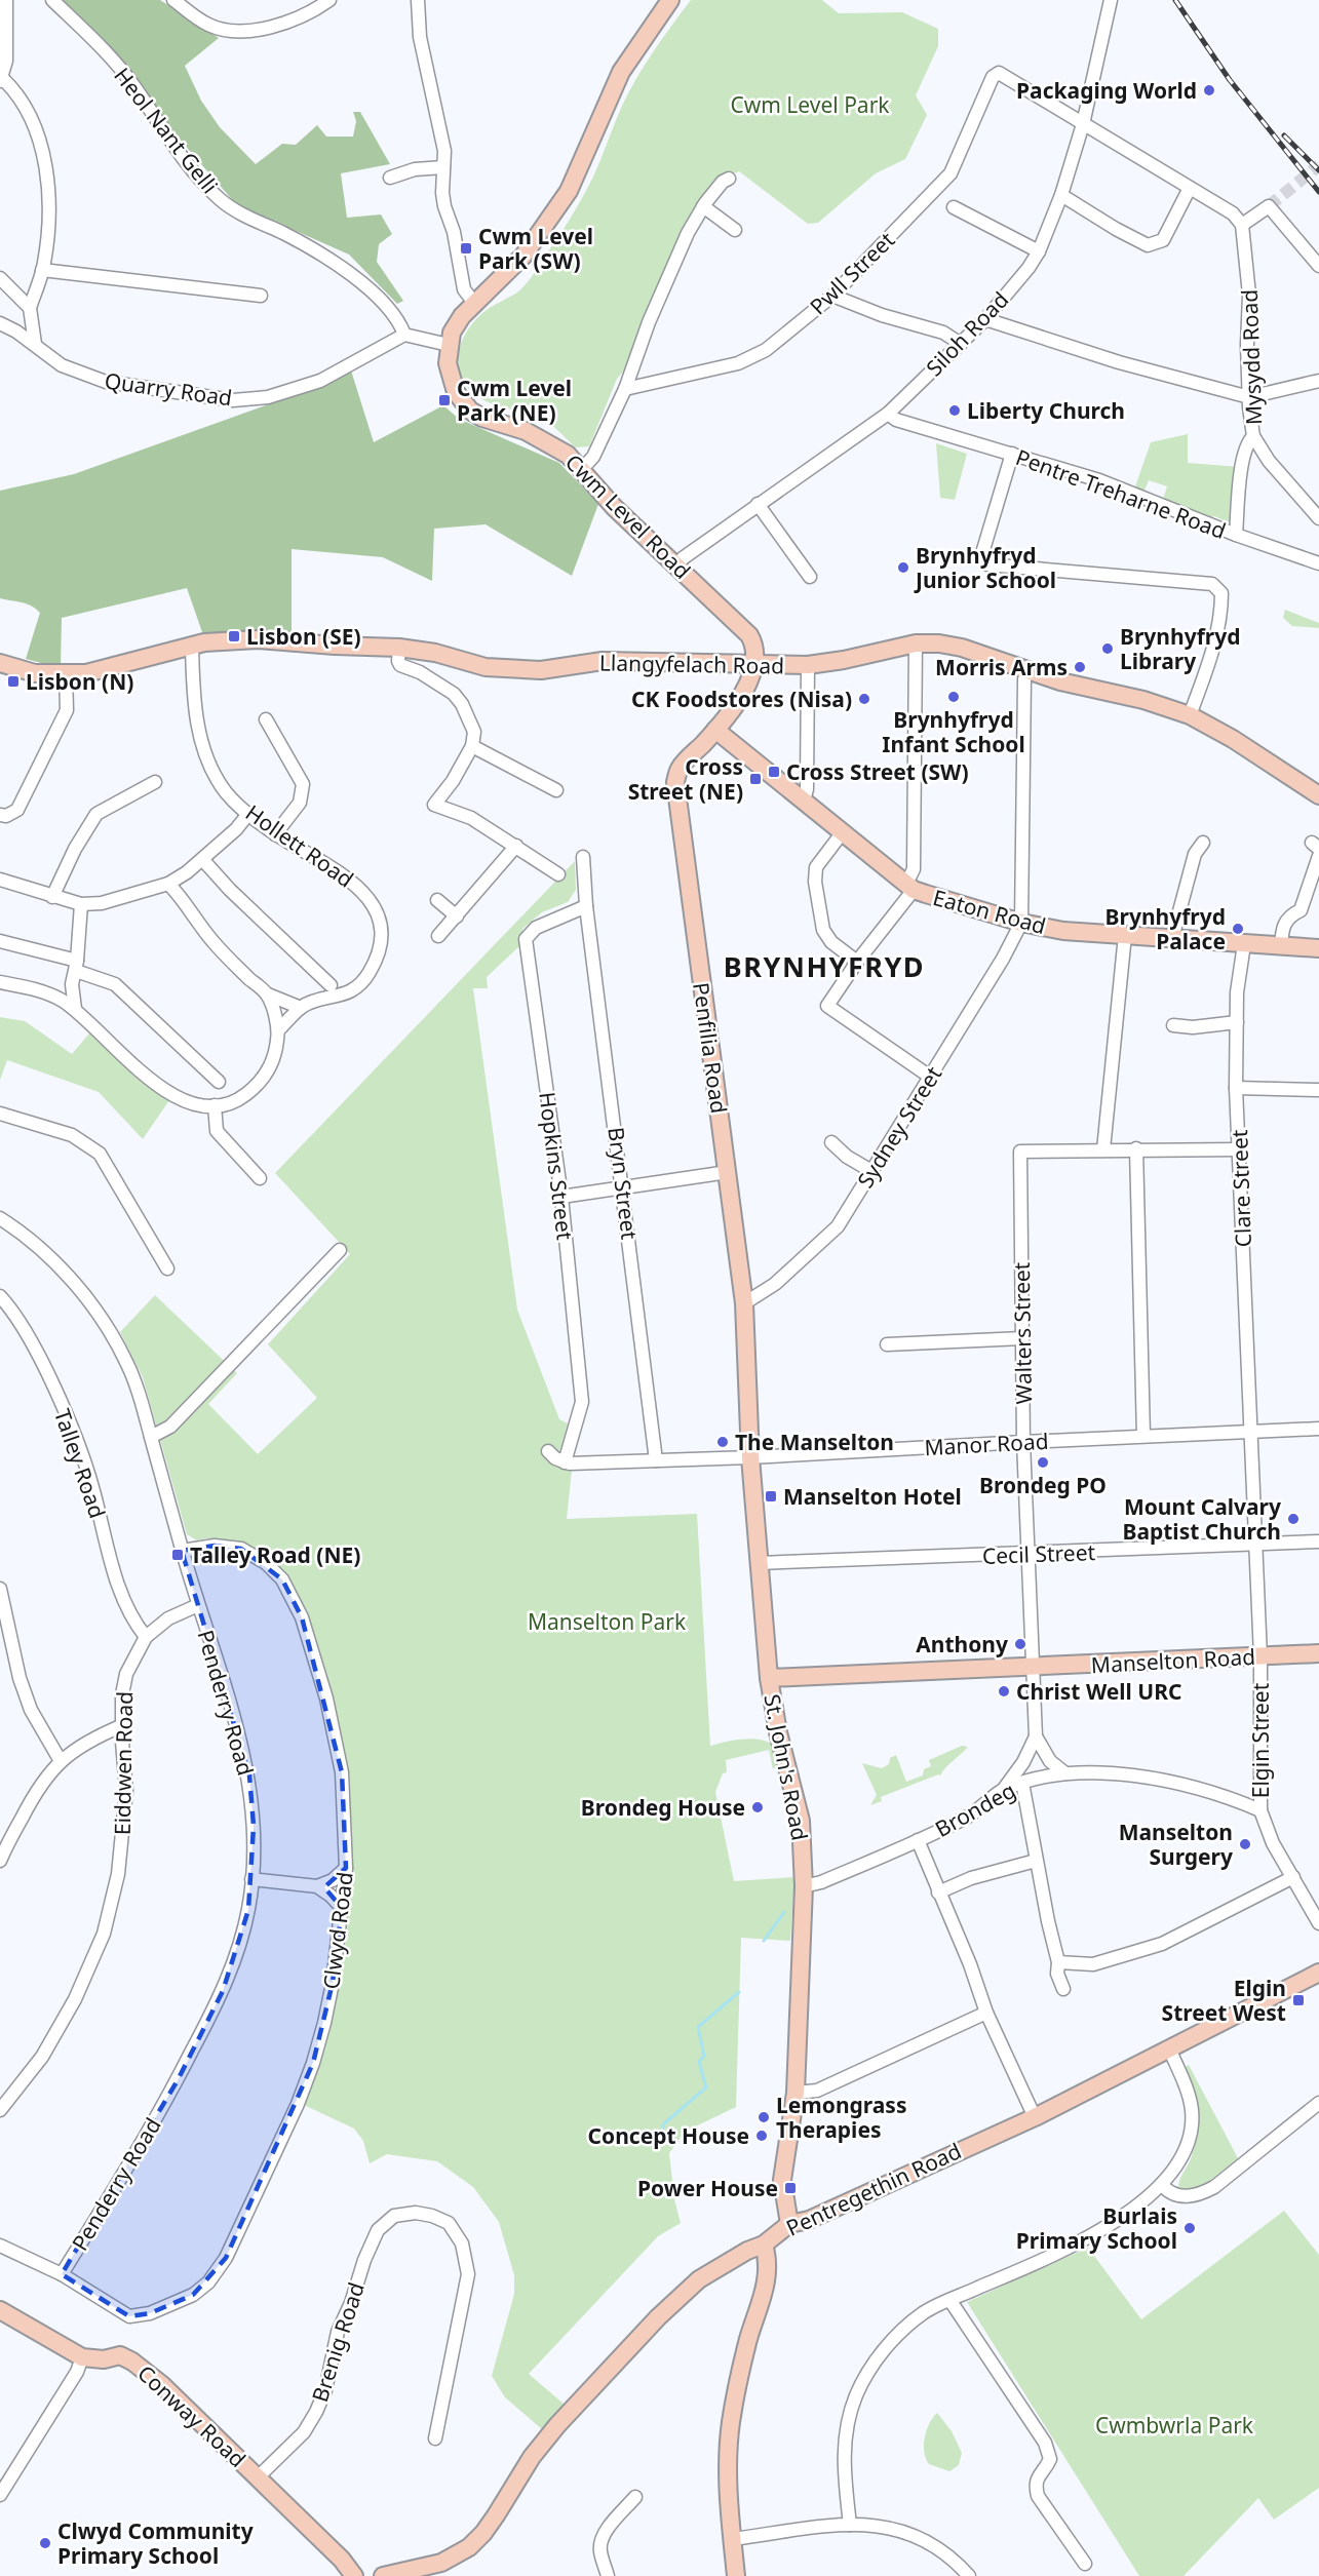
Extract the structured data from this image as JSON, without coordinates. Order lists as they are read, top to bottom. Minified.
{"streets":{"street":["Heol Nant Gelli","Pwll Street","Siloh Road","Mysydd Road","Quarry Road","Pentre Treharne Road","Cwm Level Road","Llangyfelach Road","Hollett Road","Eaton Road","Penfilia Road","Sydney Street","Hopkins Street","Bryn Street","Clare Street","Walters Street","Manor Road","Talley Road","Cecil Street","Manselton Road","Penderry Road","Elgin Street","Eiddwen Road","St. John's Road","Brondeg","Clwyd Road","Pentregethin Road","Brenig Road","Conway Road"]},"crossings":[["Heol Nant Gelli","Quarry Road"],["Pwll Street","Siloh Road"],["Siloh Road","Pentre Treharne Road"],["Siloh Road","Cwm Level Road"],["Cwm Level Road","Llangyfelach Road"],["Cwm Level Road","Penfilia Road"],["Llangyfelach Road","Hollett Road"],["Llangyfelach Road","Penfilia Road"],["Eaton Road","Penfilia Road"],["Eaton Road","Sydney Street"],["Eaton Road","Clare Street"],["Penfilia Road","Sydney Street"],["Penfilia Road","Manor Road"],["Penfilia Road","St. John's Road"],["Hopkins Street","Bryn Street"],["Hopkins Street","Manor Road"],["Bryn Street","Manor Road"],["Clare Street","Manor Road"],["Clare Street","Elgin Street"],["Walters Street","Manor Road"],["Walters Street","Cecil Street"],["Walters Street","Manselton Road"],["Walters Street","Brondeg"],["Manor Road","Elgin Street"],["Manor Road","St. John's Road"],["Talley Road","Eiddwen Road"],["Cecil Street","Elgin Street"],["Cecil Street","St. John's Road"],["Manselton Road","Elgin Street"],["Manselton Road","St. John's Road"],["Penderry Road","Eiddwen Road"],["Penderry Road","Clwyd Road"],["Elgin Street","Brondeg"],["St. John's Road","Brondeg"],["St. John's Road","Pentregethin Road"],["Brenig Road","Conway Road"]],"districts":["BRYNHYFRYD"],"parks":["Cwm Level Park","Manselton Park","Cwmbwrla Park"],"places":{"other":["Packaging World","Liberty Church","Brynhyfryd Junior School","Brynhyfryd Library","Morris Arms","Brynhyfryd Infant School","CK Foodstores (Nisa)","Brynhyfryd Palace","The Manselton","Brondeg PO","Mount Calvary Baptist Church","Anthony","Christ Well URC","Brondeg House","Manselton Surgery","Lemongrass Therapies","Concept House","Burlais Primary School","Clwyd Community Primary School"],"transit":["Cwm Level Park (SW)","Cwm Level Park (NE)","Lisbon (SE)","Lisbon (N)","Cross Street (SW)","Cross Street (NE)","Manselton Hotel","Talley Road (NE)","Elgin Street West","Power House"]}}
